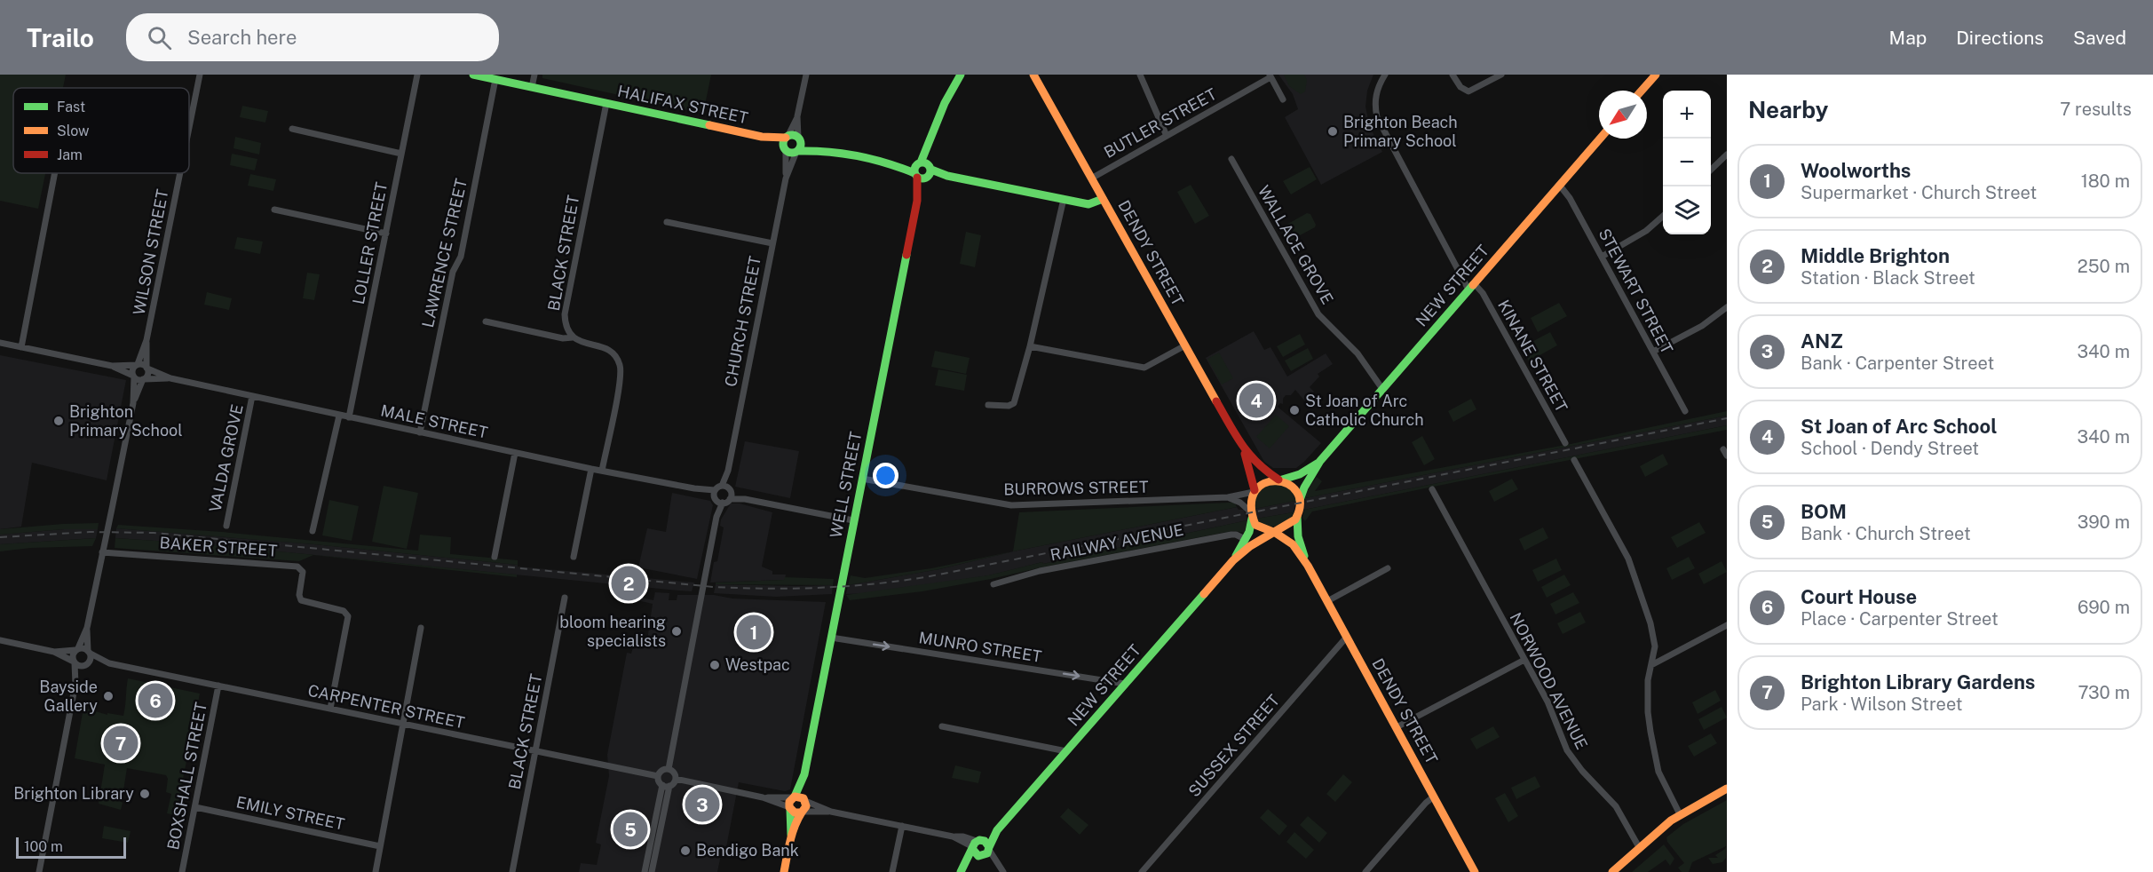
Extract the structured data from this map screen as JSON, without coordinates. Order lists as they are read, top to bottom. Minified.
{"streets":{"street":["HALIFAX STREET","BUTLER STREET","LOLLER STREET","WALLACE GROVE","WILSON STREET","LAWRENCE STREET","BLACK STREET","DENDY STREET","NEW STREET","STEWART STREET","CHURCH STREET","KINANE STREET","MALE STREET","VALDA GROVE","WELL STREET","BURROWS STREET","RAILWAY AVENUE","BAKER STREET","MUNRO STREET","NORWOOD AVENUE","CARPENTER STREET","SUSSEX STREET","BOXSHALL STREET","EMILY STREET"]},"crossings":[["HALIFAX STREET","LAWRENCE STREET"],["HALIFAX STREET","BLACK STREET"],["HALIFAX STREET","CHURCH STREET"],["BUTLER STREET","DENDY STREET"],["LOLLER STREET","MALE STREET"],["WALLACE GROVE","NEW STREET"],["WILSON STREET","MALE STREET"],["LAWRENCE STREET","MALE STREET"],["BLACK STREET","CARPENTER STREET"],["DENDY STREET","NEW STREET"],["DENDY STREET","BURROWS STREET"],["DENDY STREET","SUSSEX STREET"],["NEW STREET","STEWART STREET"],["NEW STREET","KINANE STREET"],["NEW STREET","BURROWS STREET"],["NEW STREET","RAILWAY AVENUE"],["NEW STREET","MUNRO STREET"],["MALE STREET","VALDA GROVE"],["WELL STREET","BURROWS STREET"],["WELL STREET","MUNRO STREET"],["BAKER STREET","CARPENTER STREET"],["CARPENTER STREET","BOXSHALL STREET"],["BOXSHALL STREET","EMILY STREET"]],"one_way":["MUNRO STREET"],"places":["Brighton Beach Primary School","St Joan of Arc Catholic Church","Brighton Primary School","bloom hearing specialists","Westpac","Bayside Gallery","Brighton Library","Bendigo Bank"],"legend":["Fast","Slow","Jam"],"scale_bar":"100 m","north":"bottom left","page":{"header":"Trailo","search":"Search here","nav":["Map","Directions","Saved"],"heading":["Nearby","7 results"],"map_buttons":["+","−"],"list":[{"mark":"1","name":"Woolworths","note":"Supermarket · Church Street","value":"180 m"},{"mark":"2","name":"Middle Brighton","note":"Station · Black Street","value":"250 m"},{"mark":"3","name":"ANZ","note":"Bank · Carpenter Street","value":"340 m"},{"mark":"4","name":"St Joan of Arc School","note":"School · Dendy Street","value":"340 m"},{"mark":"5","name":"BOM","note":"Bank · Church Street","value":"390 m"},{"mark":"6","name":"Court House","note":"Place · Carpenter Street","value":"690 m"},{"mark":"7","name":"Brighton Library Gardens","note":"Park · Wilson Street","value":"730 m"}],"pins":["4","2","1","6","7","3","5"],"scale":"100 m"}}
